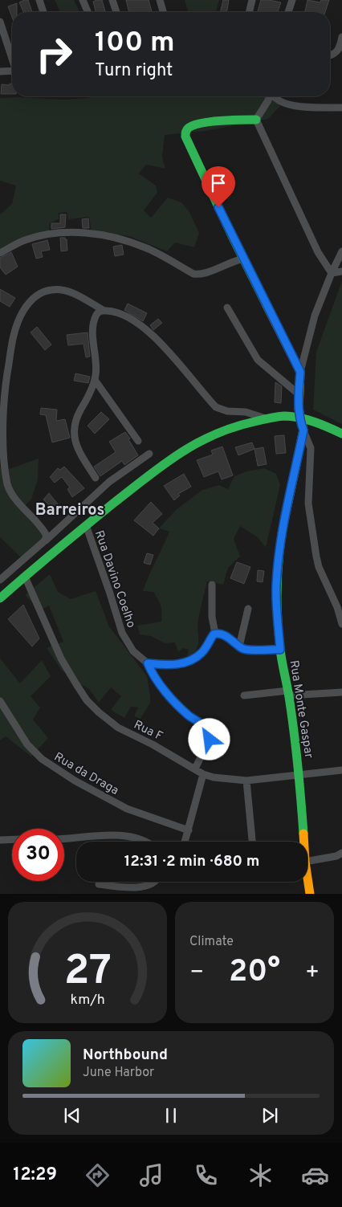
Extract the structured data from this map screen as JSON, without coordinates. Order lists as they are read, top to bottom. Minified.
{"streets":{"street":["Rua Davino Coelho","Rua Monte Gaspar","Rua F","Rua da Draga"]},"crossings":[["Rua Davino Coelho","Rua F"],["Rua Monte Gaspar","Rua F"]],"districts":["Barreiros"],"page":{"turn":["100 m","Turn right"],"limit":"30","trip":"12:31 · 2 min · 680 m","tile":"Climate","heat":["−","20°","+"],"song":["Northbound","June Harbor"],"tabs":"12:29","gauge":["27","km/h"]}}
